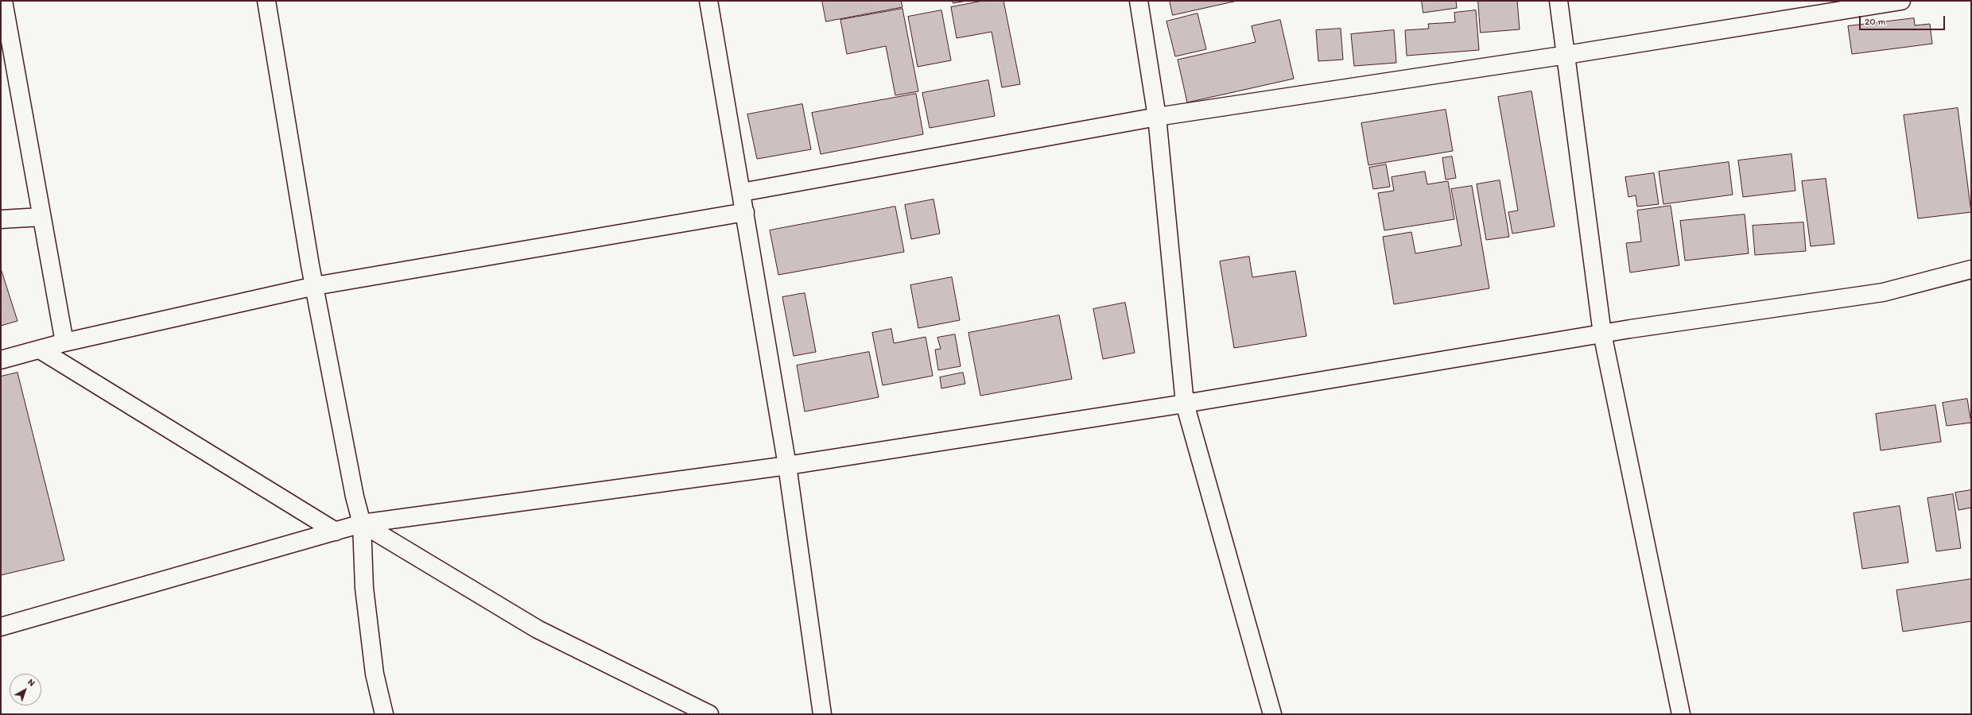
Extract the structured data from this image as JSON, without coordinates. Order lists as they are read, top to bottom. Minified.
{"scale_bar":"20 m","north":"top right"}
